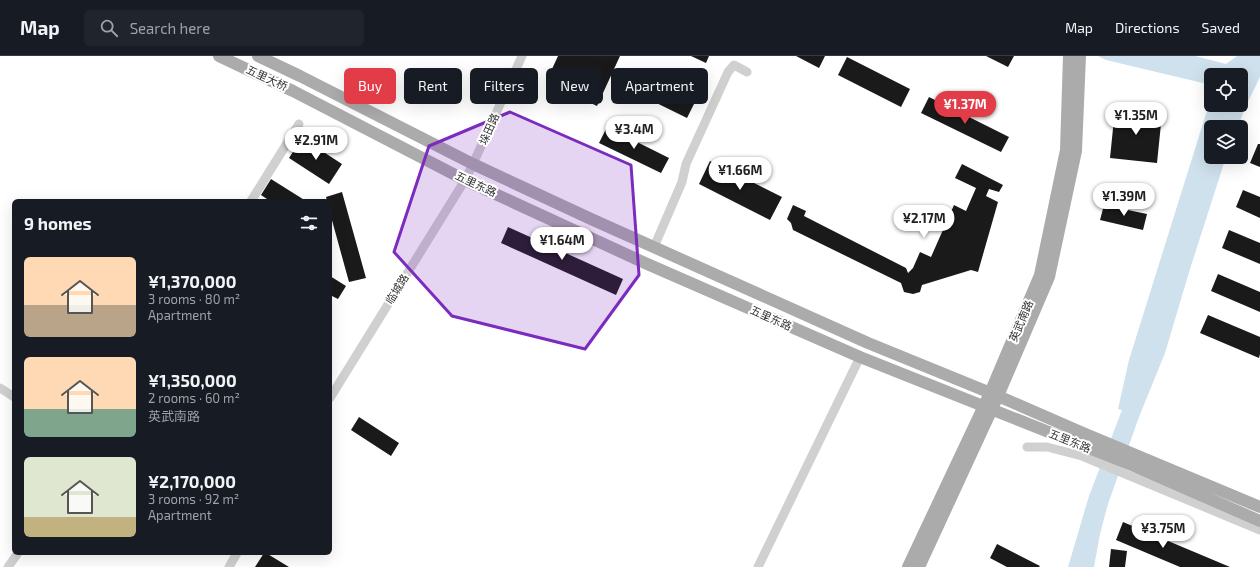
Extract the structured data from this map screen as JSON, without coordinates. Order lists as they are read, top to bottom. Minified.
{"streets":{"main road":["五里大桥","五里东路","英武南路"],"street":["垛田路","临城路"]},"crossings":[["五里大桥","五里东路"],["垛田路","五里东路"],["垛田路","临城路"],["五里东路","临城路"],["五里东路","英武南路"]],"page":{"header":"Map","search":"Search here","nav":["Map","Directions","Saved"],"chip":["Buy","Rent","Filters","New","Apartment"],"price":["¥1.37M","¥1.35M","¥3.4M","¥2.91M","¥1.66M","¥1.39M","¥2.17M","¥1.64M","¥3.75M"],"heading":"9 homes","list":[{"name":"¥1,370,000","note":"3 rooms · 80 m² · Apartment"},{"name":"¥1,350,000","note":"2 rooms · 60 m² · 英武南路"},{"name":"¥2,170,000","note":"3 rooms · 92 m² · Apartment"}]}}
